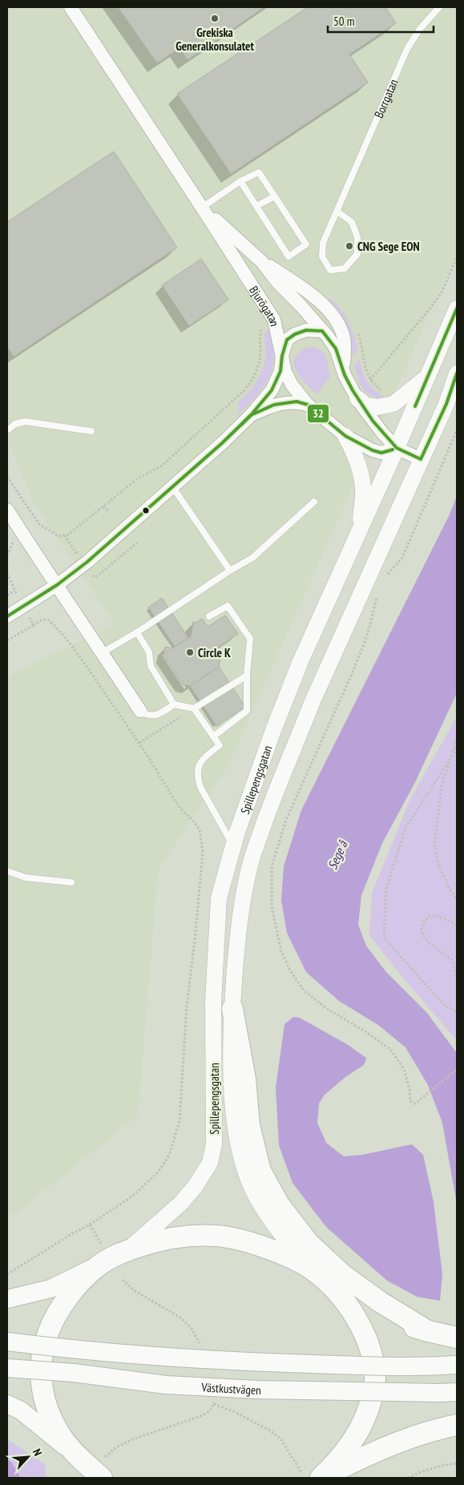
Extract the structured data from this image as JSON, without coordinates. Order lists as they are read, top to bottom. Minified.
{"streets":{"main road":["Västkustvägen"],"street":["Bjurögatan","Spillepengsgatan"],"lane":["Borrgatan"]},"crossings":[["Bjurögatan","Spillepengsgatan"]],"water":["Sege å"],"places":["Grekiska Generalkonsulatet","CNG Sege EON","Circle K"],"lines":["transit line 32"],"scale_bar":"50 m","north":"top right"}
